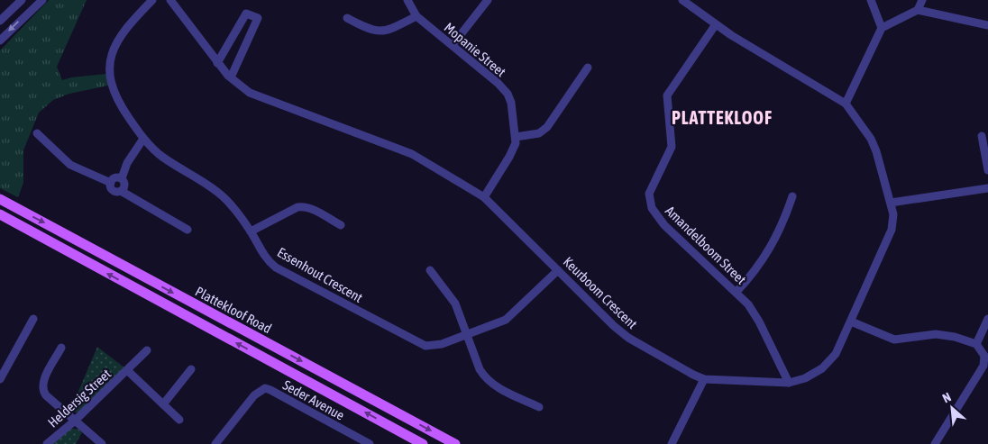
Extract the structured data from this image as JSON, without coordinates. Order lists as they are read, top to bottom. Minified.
{"streets":{"main road":["Plattekloof Road"],"street":["Mopanie Street","Amandelboom Street","Essenhout Crescent","Keurboom Crescent","Heldersig Street","Seder Avenue"]},"crossings":[["Mopanie Street","Keurboom Crescent"],["Amandelboom Street","Keurboom Crescent"],["Essenhout Crescent","Keurboom Crescent"]],"districts":["PLATTEKLOOF"],"north":"top left"}
